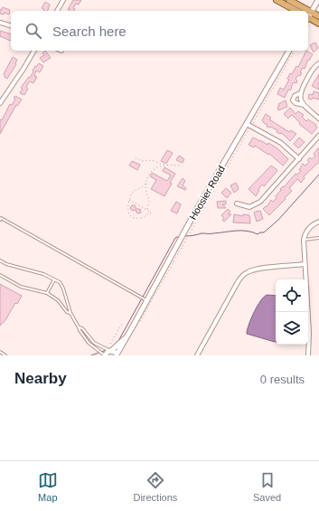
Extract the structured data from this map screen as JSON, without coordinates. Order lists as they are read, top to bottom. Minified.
{"streets":{"street":["Hoosier Road"]},"page":{"search":"Search here","heading":["Nearby","0 results"],"nav":["Map","Directions","Saved"]}}
